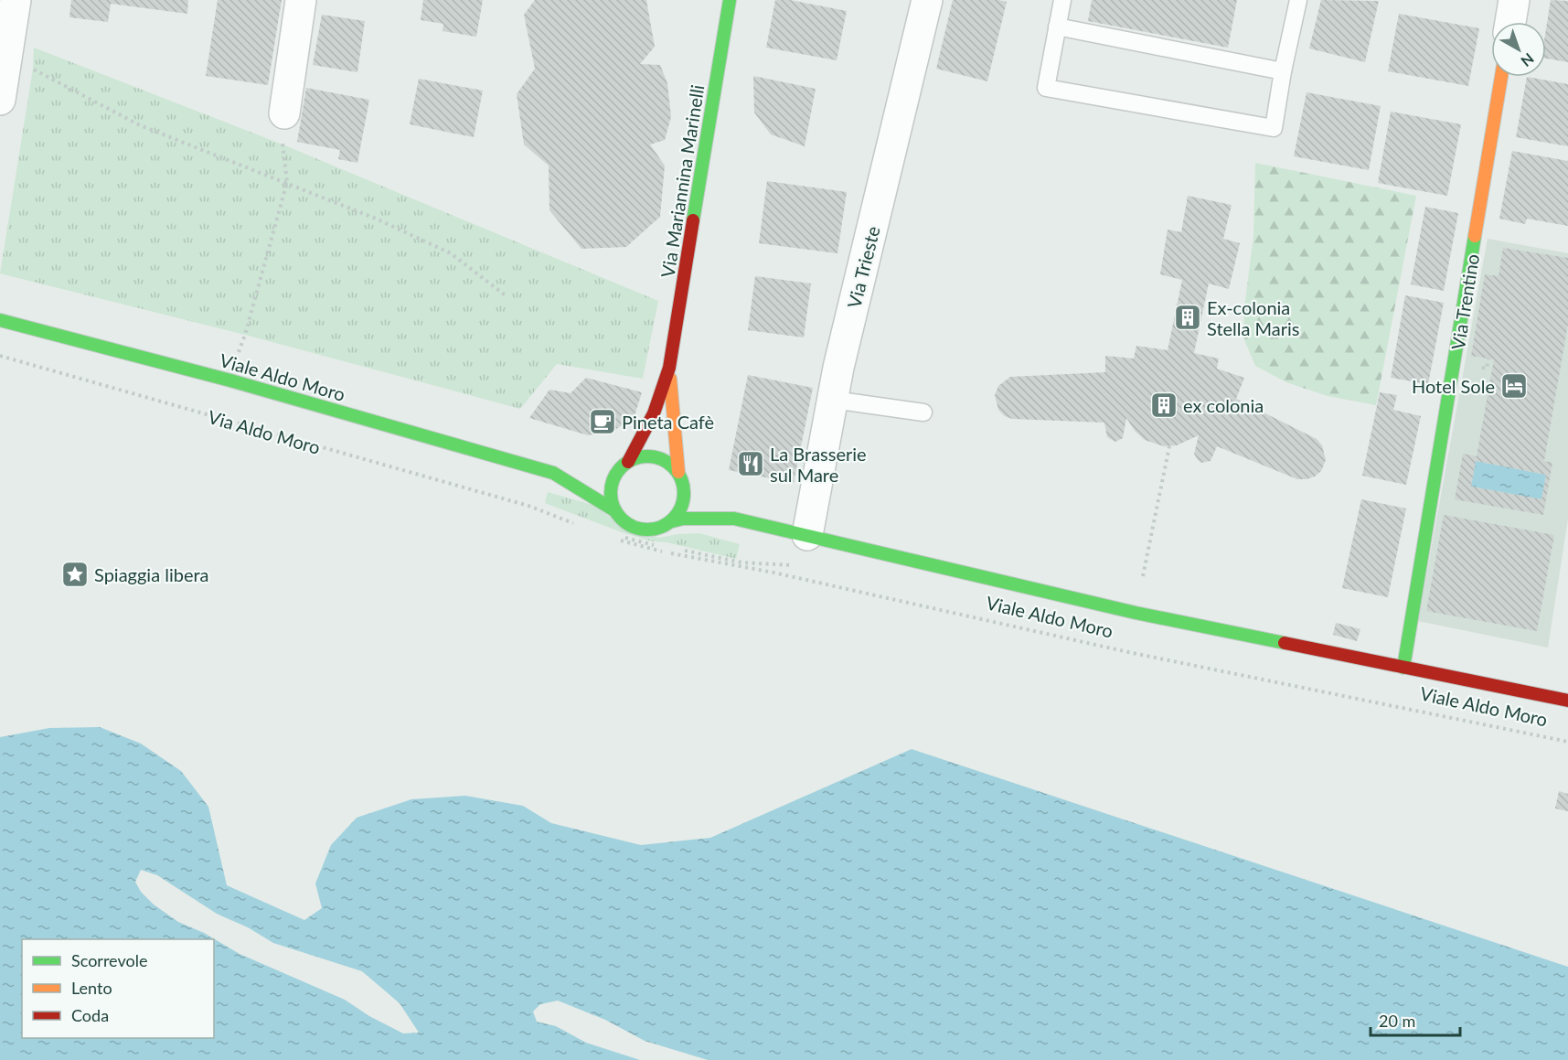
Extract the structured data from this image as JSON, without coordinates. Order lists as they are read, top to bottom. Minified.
{"streets":{"street":["Via Mariannina Marinelli","Via Trieste","Via Trentino","Viale Aldo Moro"],"path":["Via Aldo Moro"]},"crossings":[["Via Mariannina Marinelli","Viale Aldo Moro"],["Via Trieste","Viale Aldo Moro"],["Via Trentino","Viale Aldo Moro"]],"places":{"building":["Ex-colonia Stella Maris","ex colonia"],"hotel":["Hotel Sole"],"cafe":["Pineta Cafè"],"restaurant":["La Brasserie sul Mare"],"place":["Spiaggia libera"]},"legend":["Scorrevole","Lento","Coda"],"scale_bar":"20 m","north":"bottom right"}
